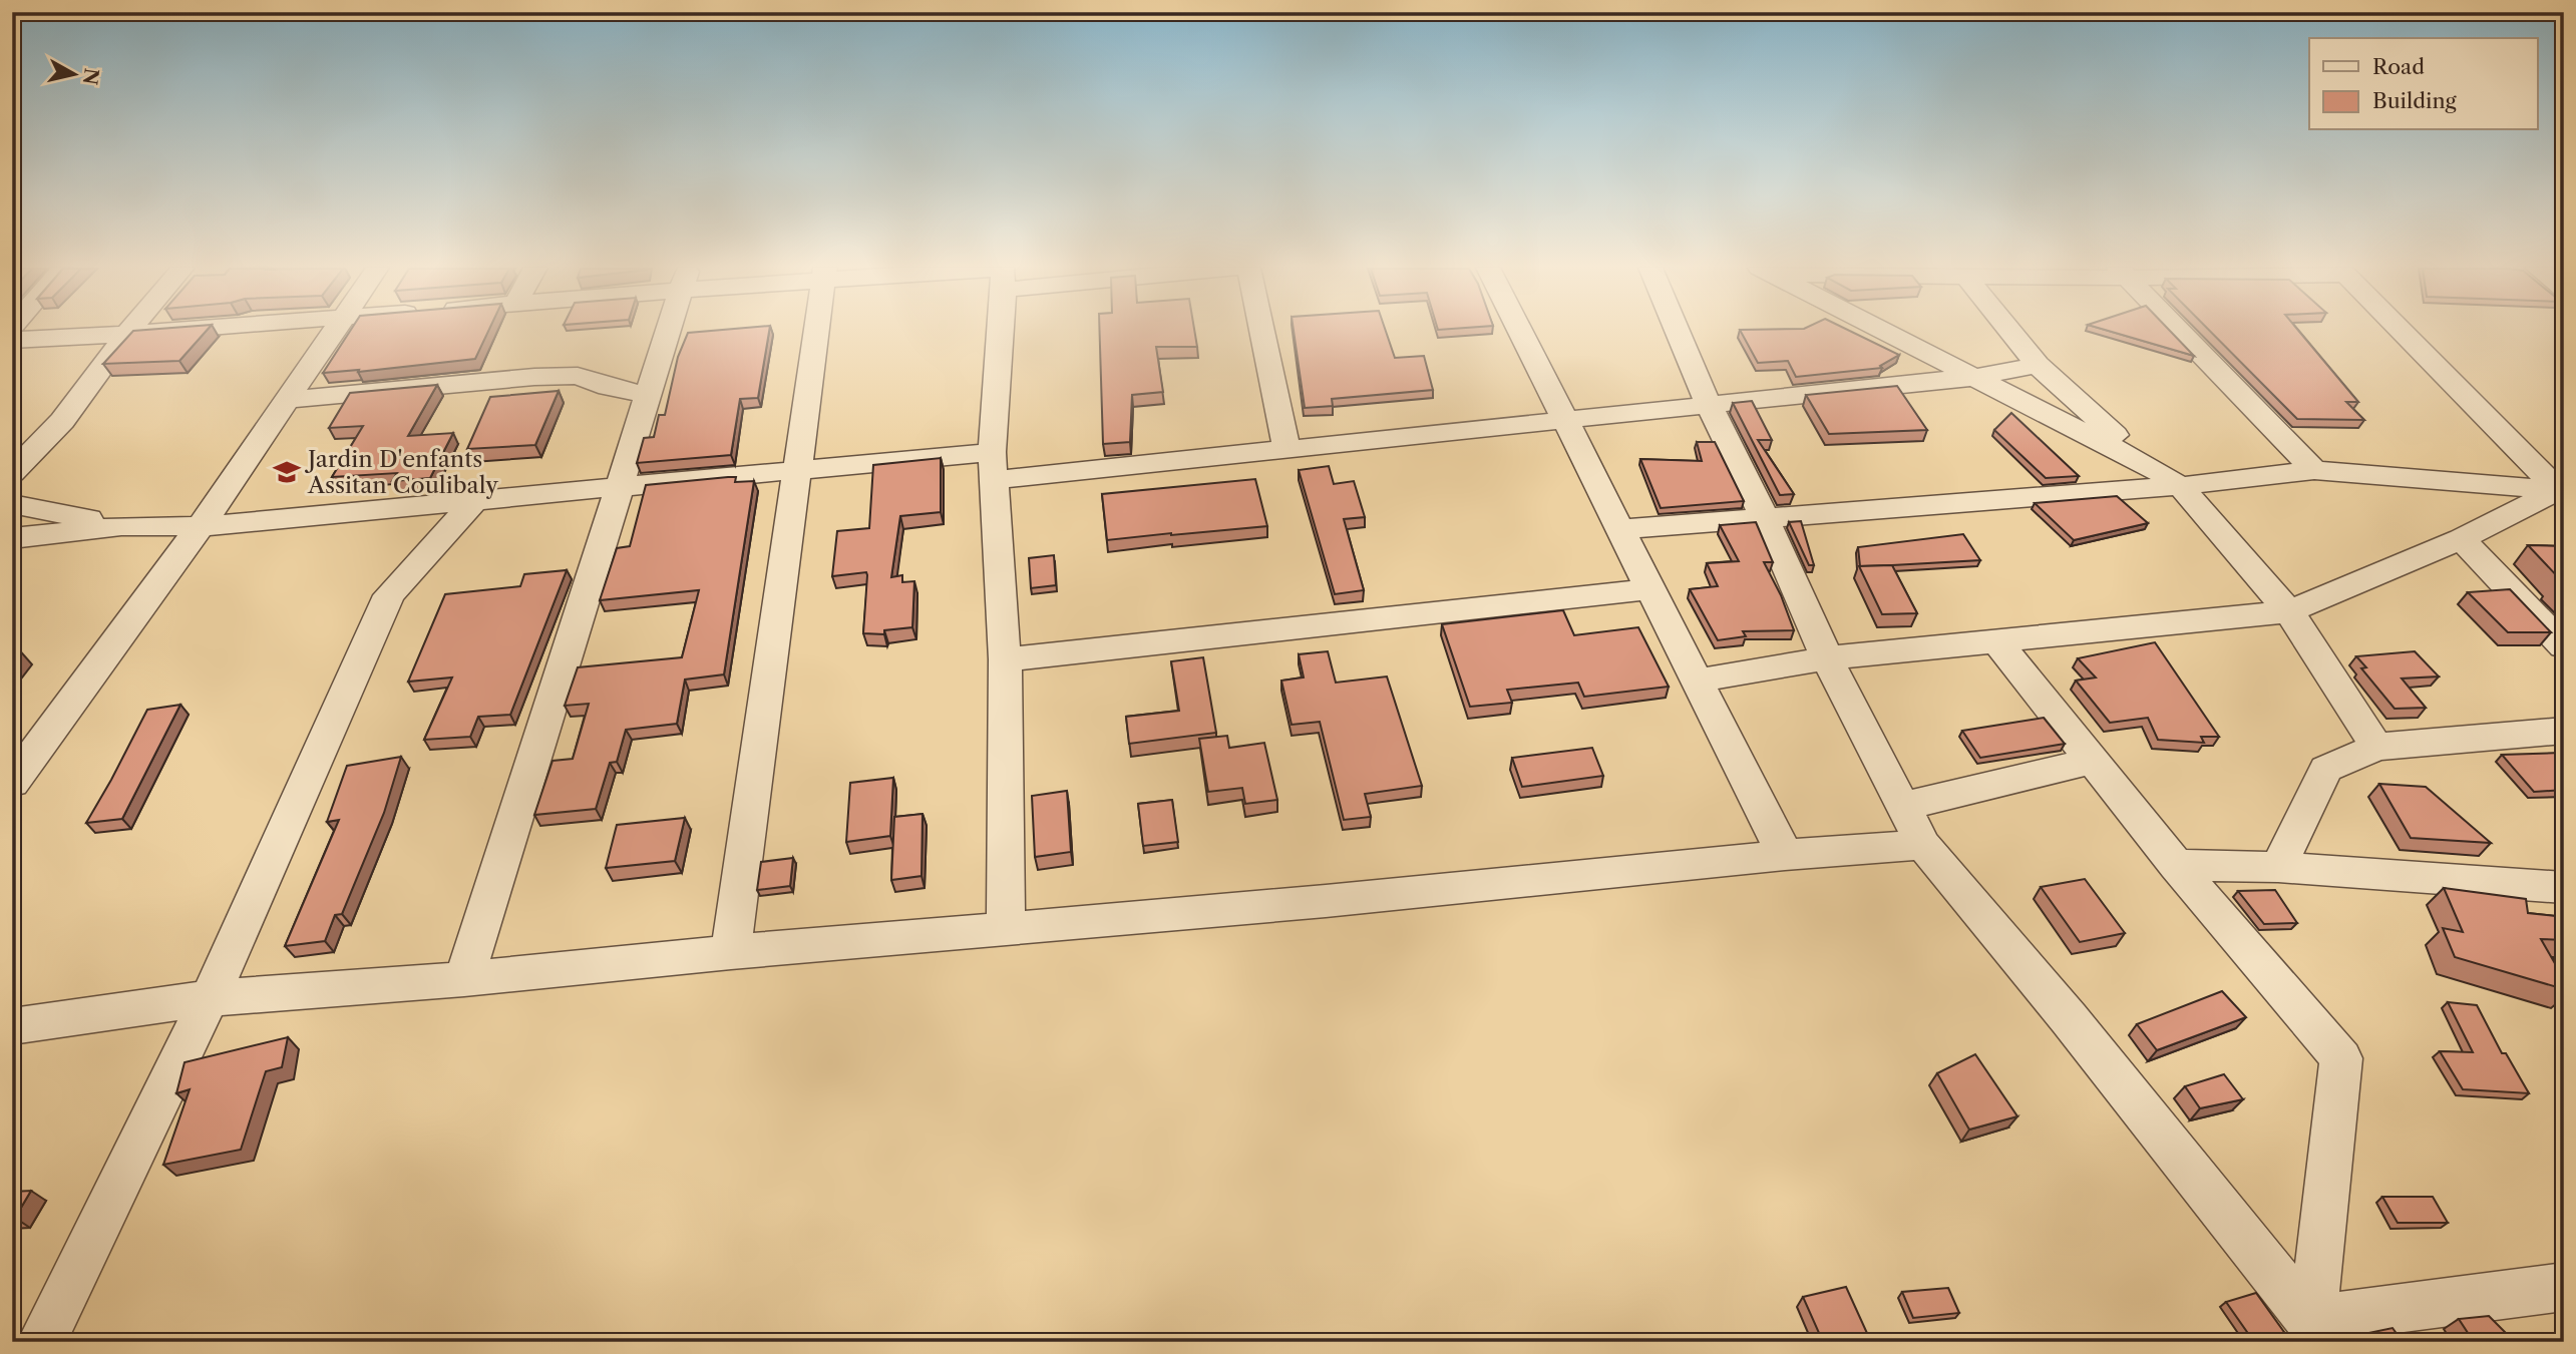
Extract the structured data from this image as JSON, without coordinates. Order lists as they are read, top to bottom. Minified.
{"places":{"school or university":["Jardin D'enfants Assitan Coulibaly"]},"legend":["Road","Building"],"north":"right"}
